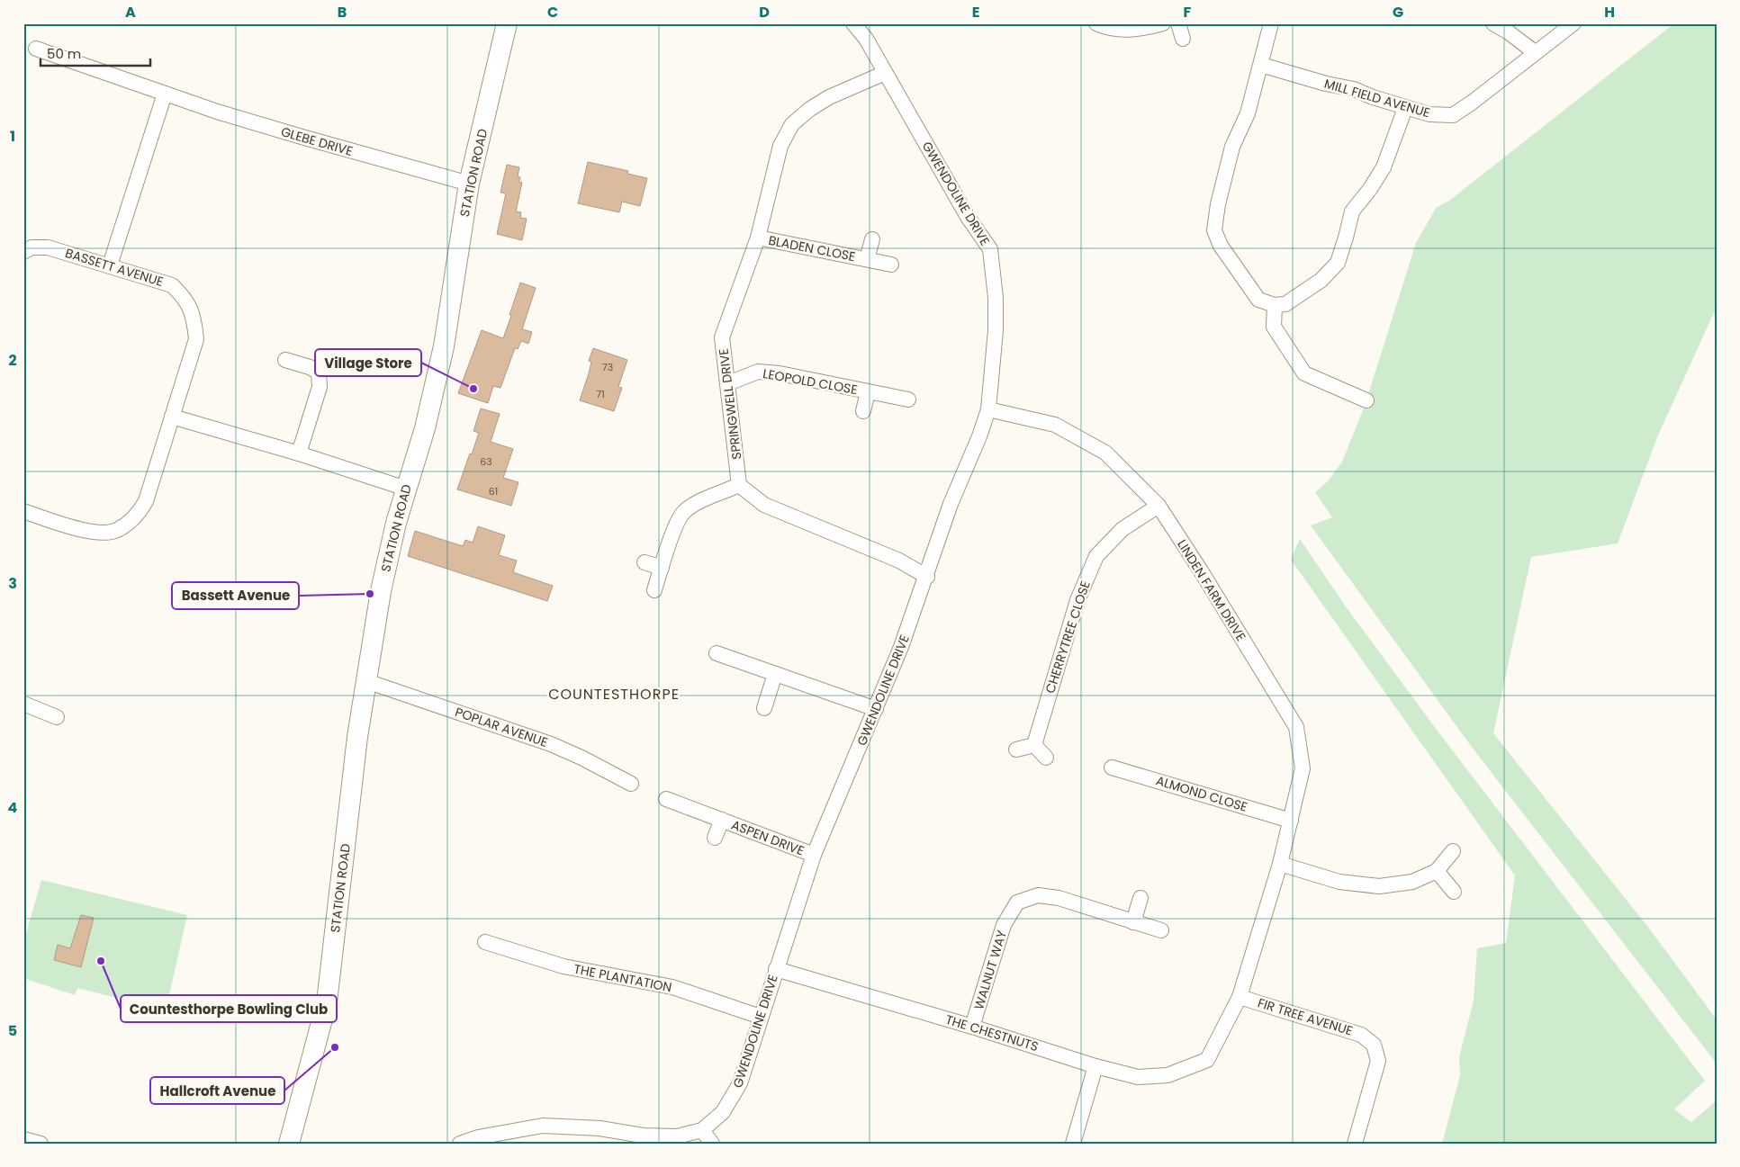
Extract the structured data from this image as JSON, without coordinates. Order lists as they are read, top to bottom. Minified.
{"streets":{"street":["MILL FIELD AVENUE","GLEBE DRIVE","STATION ROAD","GWENDOLINE DRIVE","BLADEN CLOSE","BASSETT AVENUE","LEOPOLD CLOSE","SPRINGWELL DRIVE","LINDEN FARM DRIVE","CHERRYTREE CLOSE","POPLAR AVENUE","ALMOND CLOSE","ASPEN DRIVE","WALNUT WAY","THE PLANTATION","FIR TREE AVENUE","THE CHESTNUTS"]},"crossings":[["GLEBE DRIVE","STATION ROAD"],["STATION ROAD","POPLAR AVENUE"],["GWENDOLINE DRIVE","SPRINGWELL DRIVE"],["GWENDOLINE DRIVE","LINDEN FARM DRIVE"],["GWENDOLINE DRIVE","ASPEN DRIVE"],["GWENDOLINE DRIVE","THE PLANTATION"],["GWENDOLINE DRIVE","THE CHESTNUTS"],["BLADEN CLOSE","SPRINGWELL DRIVE"],["LEOPOLD CLOSE","SPRINGWELL DRIVE"],["LINDEN FARM DRIVE","CHERRYTREE CLOSE"],["LINDEN FARM DRIVE","ALMOND CLOSE"],["LINDEN FARM DRIVE","FIR TREE AVENUE"],["LINDEN FARM DRIVE","THE CHESTNUTS"],["WALNUT WAY","THE CHESTNUTS"]],"districts":["COUNTESTHORPE"],"places":["Village Store","Bassett Avenue","Countesthorpe Bowling Club","Hallcroft Avenue"],"house_numbers":["73","71","63","61"],"scale_bar":"50 m","grid":{"columns":["A","B","C","D","E","F","G","H"],"rows":["1","2","3","4","5"]}}
